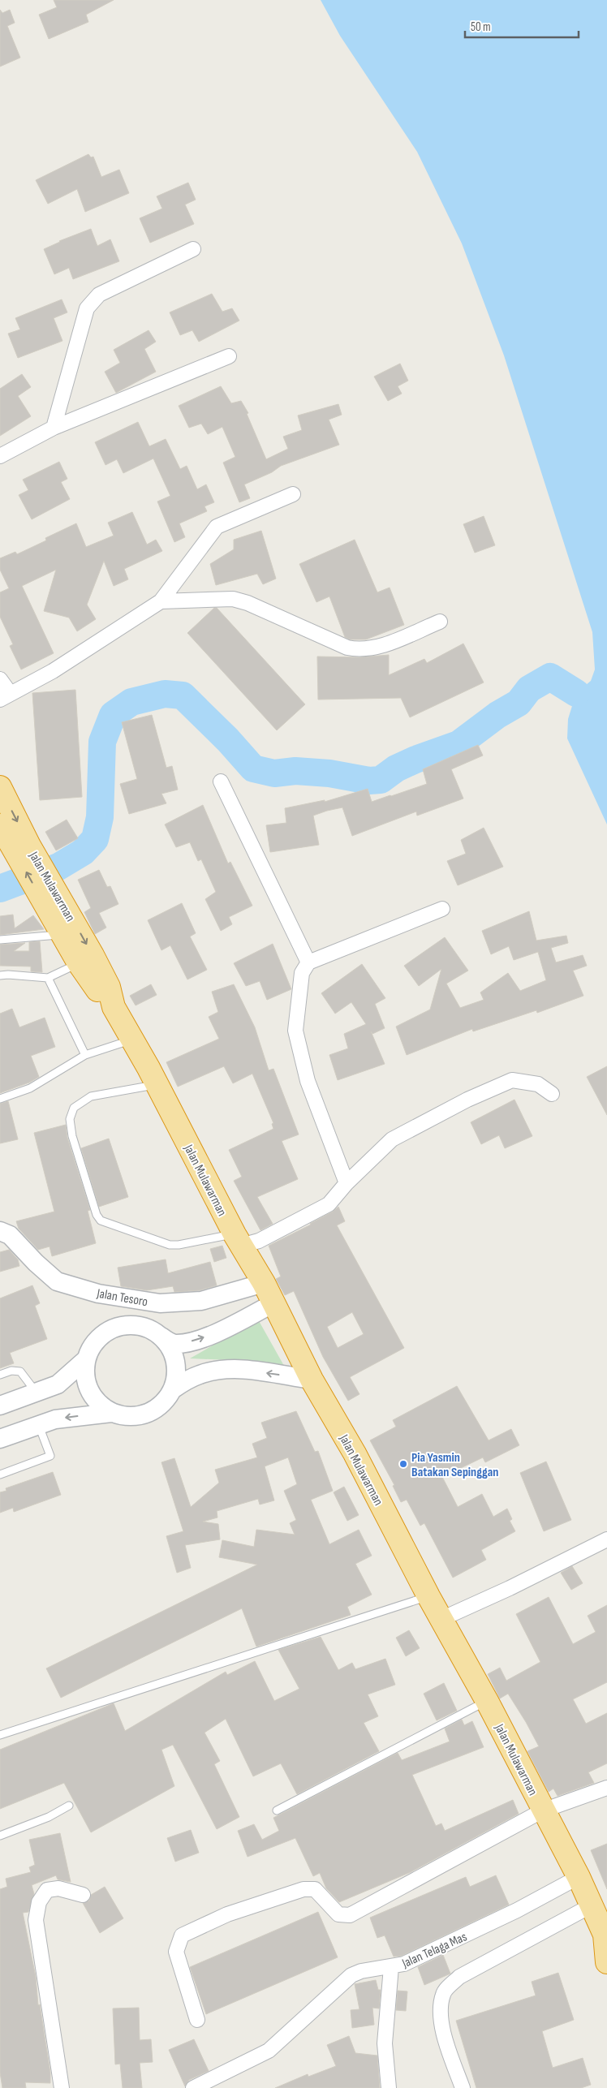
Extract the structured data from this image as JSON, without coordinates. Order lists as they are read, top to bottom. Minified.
{"streets":{"highway":["Jalan Mulawarman"],"street":["Jalan Tesoro","Jalan Telaga Mas"]},"crossings":[["Jalan Mulawarman","Jalan Tesoro"],["Jalan Mulawarman","Jalan Telaga Mas"]],"places":["Pia Yasmin Batakan Sepinggan"],"scale_bar":"50 m"}
